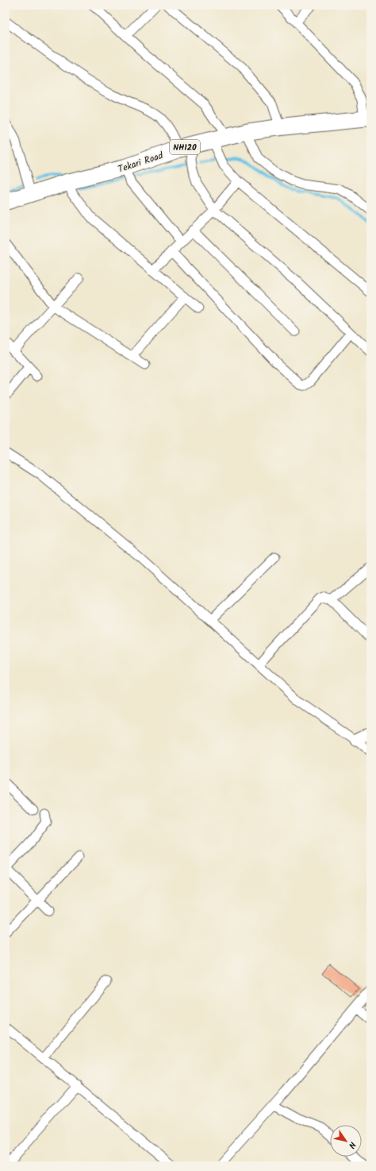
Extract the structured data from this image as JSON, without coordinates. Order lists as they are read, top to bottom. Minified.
{"streets":{"highway":["NH120","Tekari Road"]},"north":"bottom right"}
